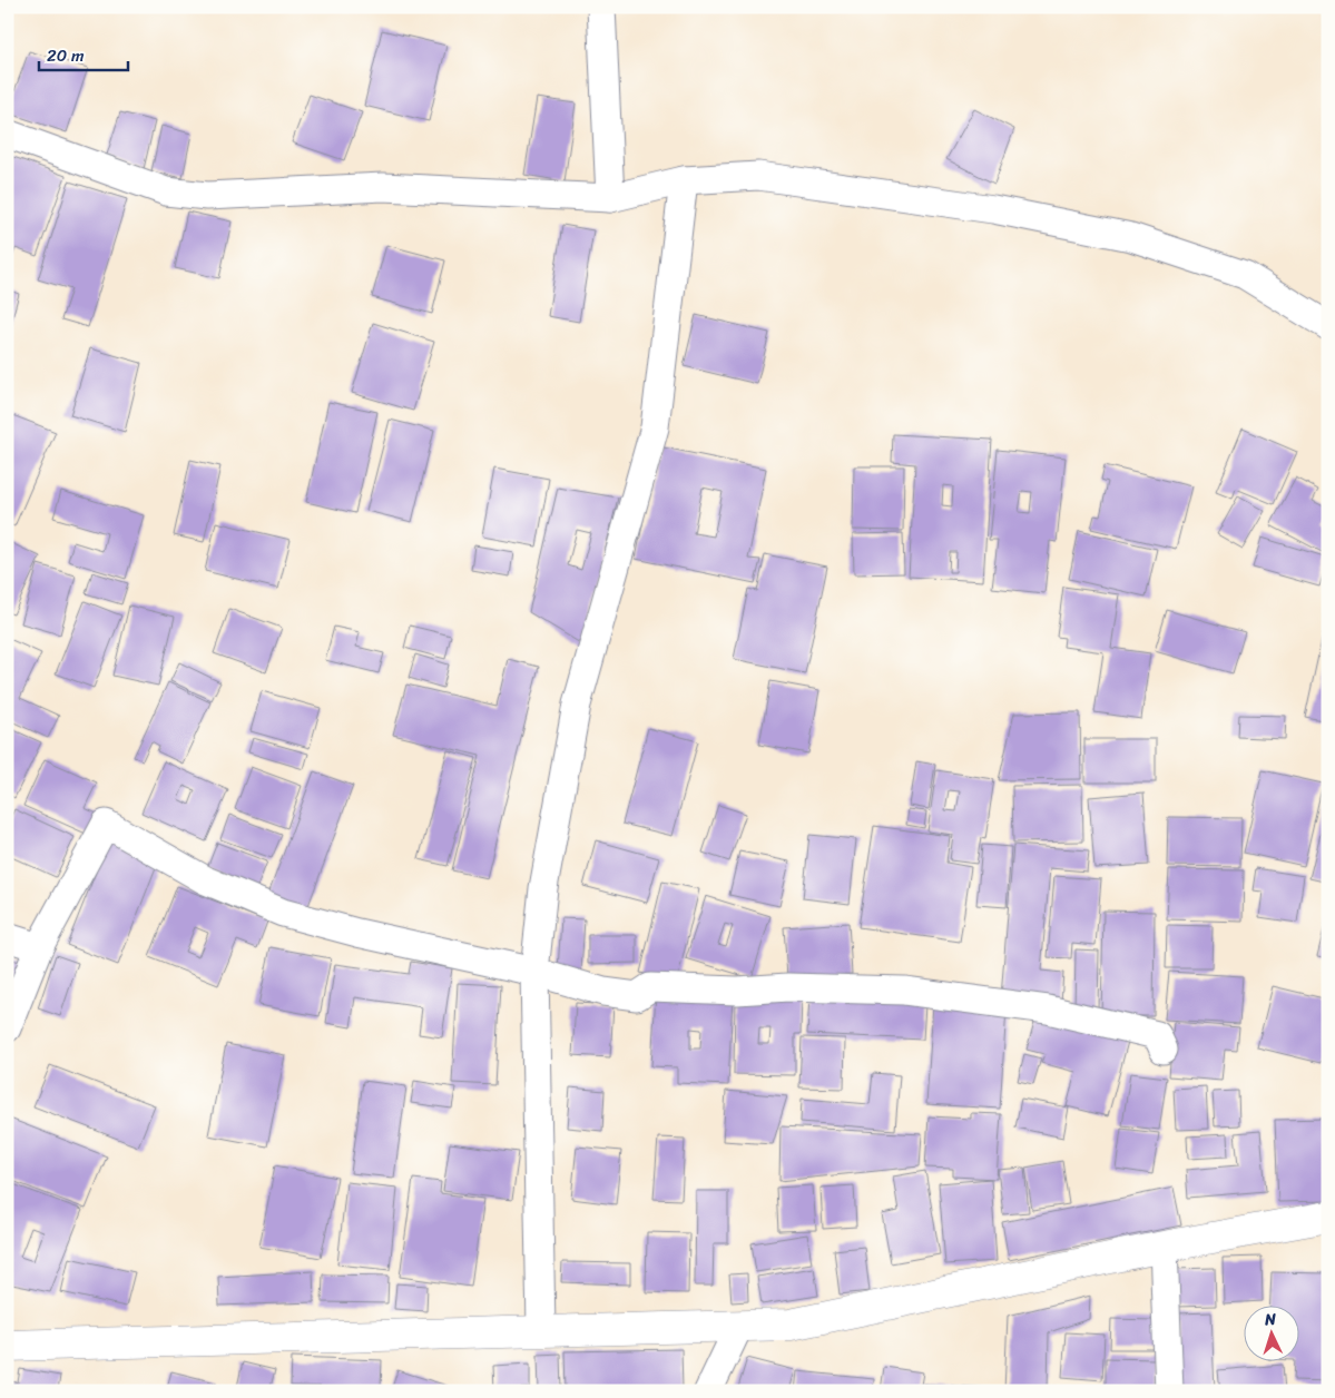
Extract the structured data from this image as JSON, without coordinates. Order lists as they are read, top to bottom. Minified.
{"scale_bar":"20 m","north":"top"}
